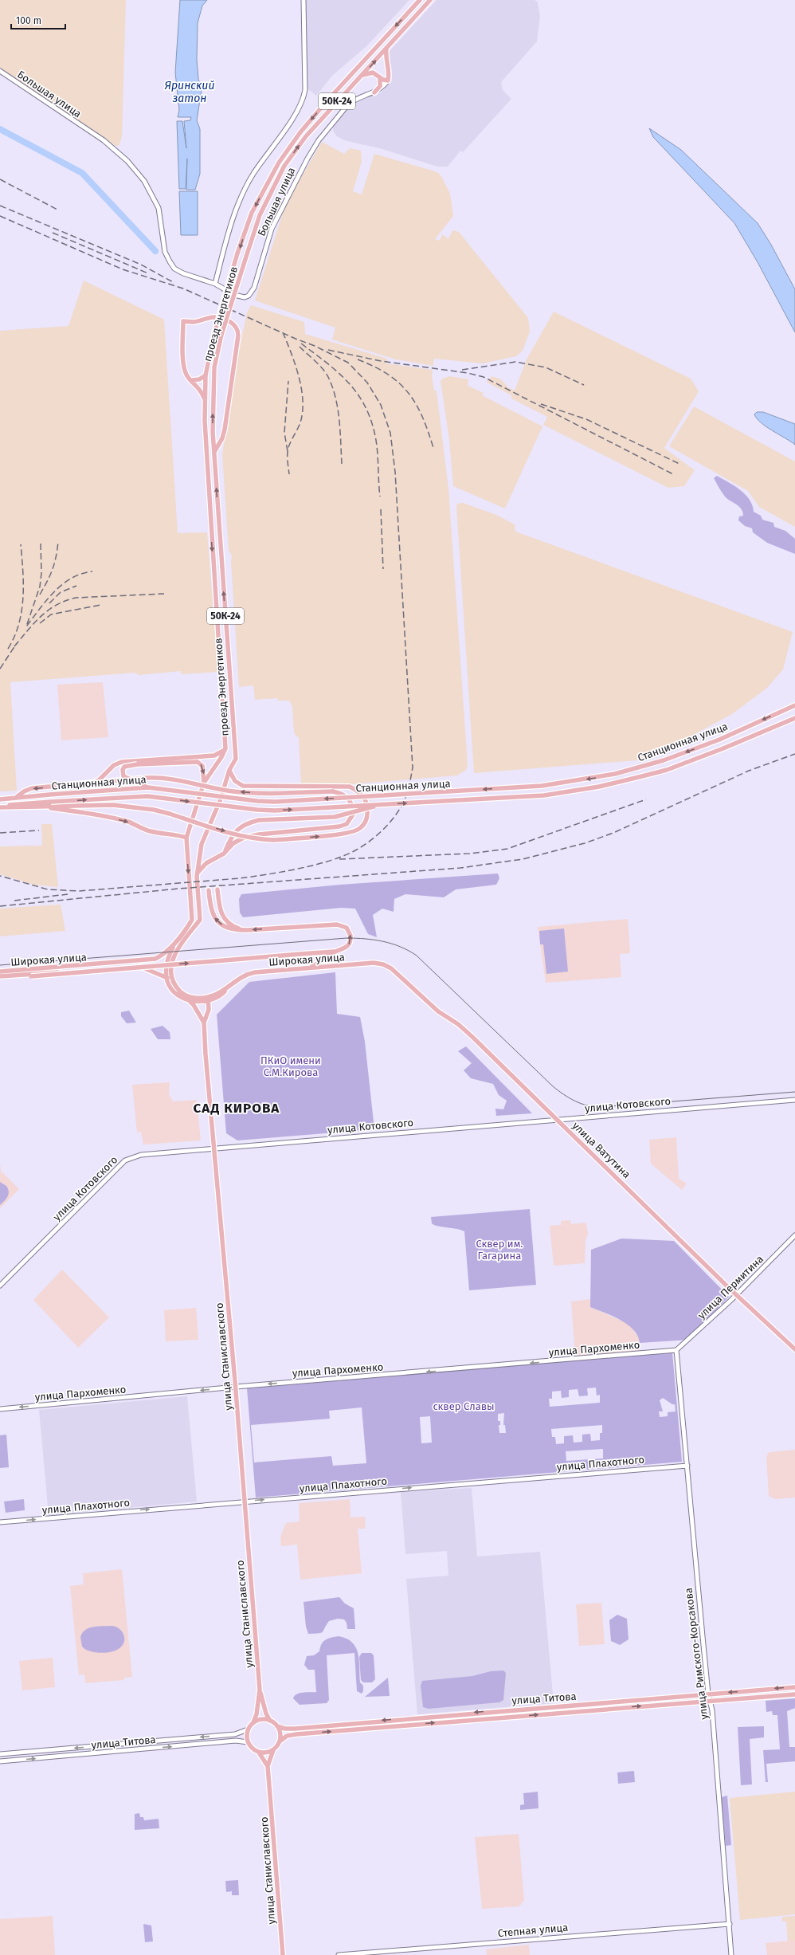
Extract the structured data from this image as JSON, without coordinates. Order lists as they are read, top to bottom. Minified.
{"streets":{"main road":["50К-24","проезд Энергетиков","Станционная улица","Широкая улица","улица Ватутина","улица Станиславского","улица Титова"],"street":["Большая улица","улица Котовского","улица Пермитина","улица Пархоменко","улица Плахотного","улица Римского-Корсакова","Степная улица"]},"crossings":[["50К-24","проезд Энергетиков"],["Широкая улица","улица Ватутина"],["улица Котовского","улица Ватутина"],["улица Котовского","улица Станиславского"],["улица Ватутина","улица Пермитина"],["улица Пермитина","улица Пархоменко"],["улица Пермитина","улица Римского-Корсакова"],["улица Пархоменко","улица Станиславского"],["улица Пархоменко","улица Римского-Корсакова"],["улица Станиславского","улица Плахотного"],["улица Плахотного","улица Римского-Корсакова"],["улица Римского-Корсакова","улица Титова"],["улица Римского-Корсакова","Степная улица"]],"one_way":["улица Пархоменко","улица Плахотного"],"districts":["САД КИРОВА"],"water":["Яринский затон"],"parks":["ПКиО имени С.М.Кирова","Сквер им. Гагарина","сквер Славы"],"scale_bar":"100 m"}
